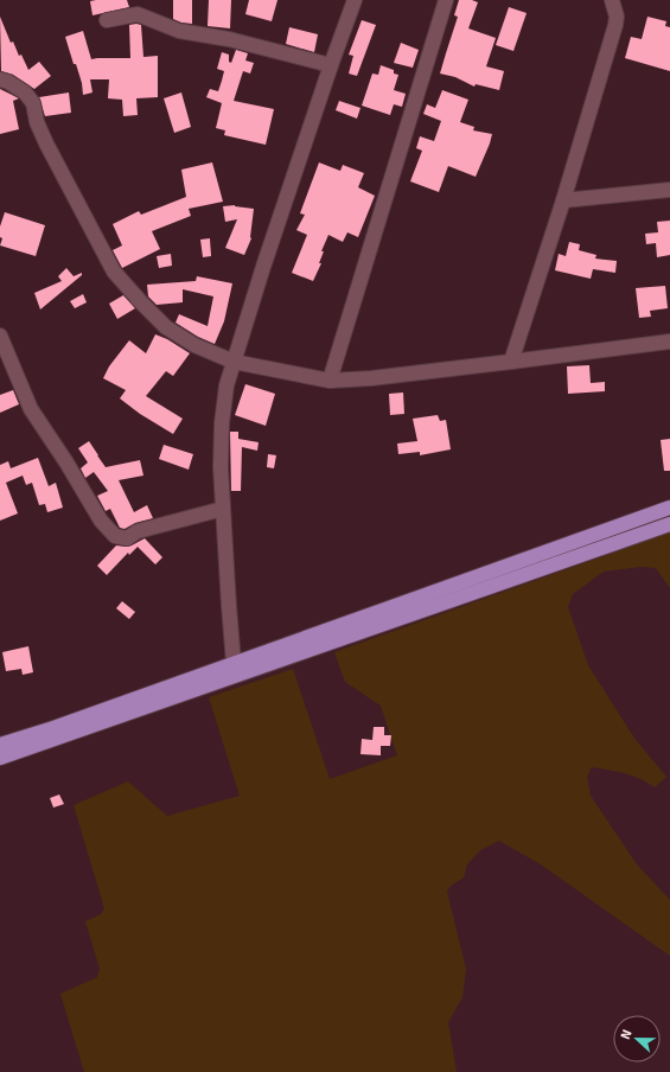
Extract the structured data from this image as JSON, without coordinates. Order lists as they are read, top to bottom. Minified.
{"north":"left"}
